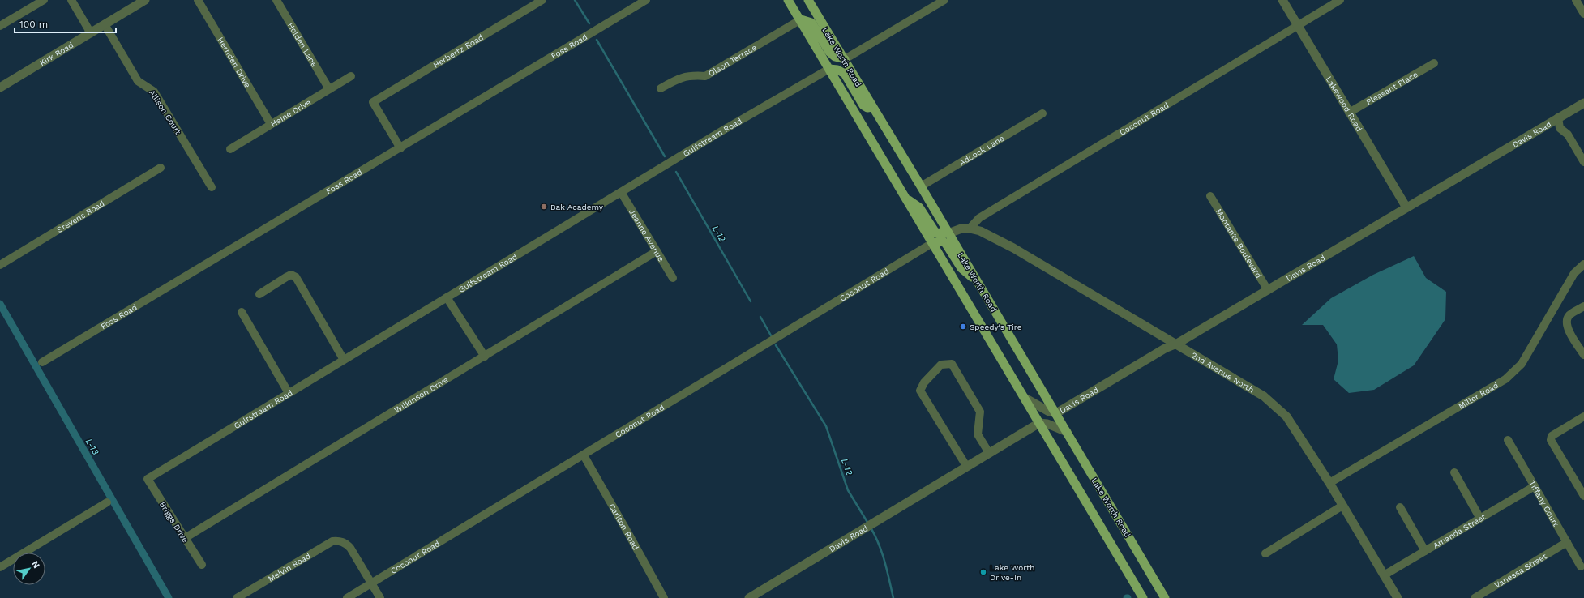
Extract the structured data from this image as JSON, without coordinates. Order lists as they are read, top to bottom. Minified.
{"streets":{"main road":["Lake Worth Road"],"street":["Holden Lane","Foss Road","Herbertz Road","Kirk Road","Olson Terrace","Hernden Drive","Pleasant Place","Lakewood Road","Allison Court","Heine Drive","Coconut Road","Davis Road","Gulfstream Road","Adcock Lane","Stevens Road","Jeanne Avenue","Montante Boulevard","2nd Avenue North","Wilkinson Drive","Miller Road","Tiffany Court","Briggs Drive","Carlton Road","Amanda Street","Melvin Road","Vanessa Street"]},"crossings":[["Holden Lane","Heine Drive"],["Foss Road","Herbertz Road"],["Kirk Road","Allison Court"],["Lake Worth Road","Olson Terrace"],["Lake Worth Road","Coconut Road"],["Lake Worth Road","Davis Road"],["Lake Worth Road","Gulfstream Road"],["Lake Worth Road","Adcock Lane"],["Hernden Drive","Heine Drive"],["Pleasant Place","Lakewood Road"],["Lakewood Road","Coconut Road"],["Lakewood Road","Davis Road"],["Coconut Road","2nd Avenue North"],["Coconut Road","Carlton Road"],["Coconut Road","Melvin Road"],["Davis Road","Montante Boulevard"],["Davis Road","2nd Avenue North"],["Gulfstream Road","Jeanne Avenue"],["Gulfstream Road","Briggs Drive"],["Jeanne Avenue","Wilkinson Drive"],["2nd Avenue North","Miller Road"],["2nd Avenue North","Amanda Street"],["Wilkinson Drive","Briggs Drive"],["Tiffany Court","Amanda Street"],["Tiffany Court","Vanessa Street"]],"water":["L-12","L-13"],"places":["Bak Academy","Speedy's Tire","Lake Worth Drive-In"],"scale_bar":"100 m","north":"top right"}
